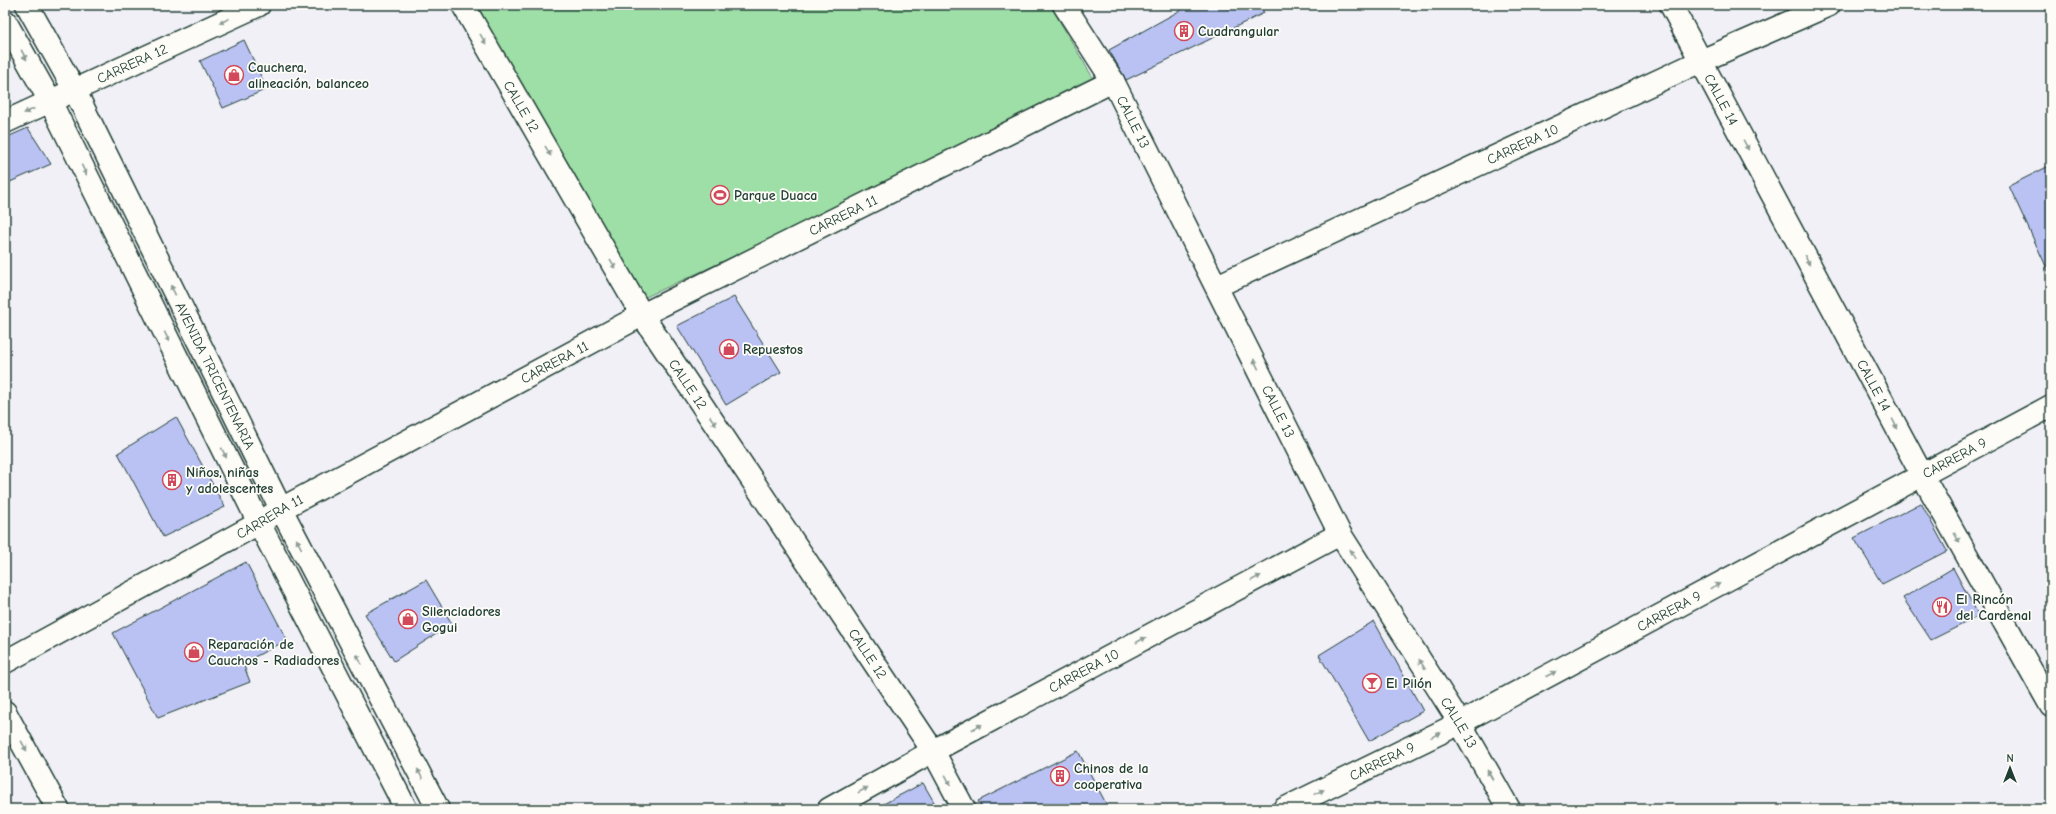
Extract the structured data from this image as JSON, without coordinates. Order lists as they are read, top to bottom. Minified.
{"streets":{"street":["CARRERA 12","CALLE 14","CALLE 12","CALLE 13","CARRERA 10","CARRERA 11","AVENIDA TRICENTENARIA","CARRERA 9"]},"crossings":[["CARRERA 12","AVENIDA TRICENTENARIA"],["CALLE 14","CARRERA 10"],["CALLE 14","CARRERA 9"],["CALLE 12","CARRERA 10"],["CALLE 12","CARRERA 11"],["CALLE 13","CARRERA 10"],["CALLE 13","CARRERA 11"],["CALLE 13","CARRERA 9"],["CARRERA 11","AVENIDA TRICENTENARIA"]],"one_way":["CARRERA 12","CALLE 14","CALLE 12","CALLE 13","CARRERA 10","CARRERA 9"],"places":{"building":["Cuadrangular","Niños, niñas y adolescentes","Chinos de la cooperativa"],"shop":["Cauchera, alineación, balanceo","Repuestos","Silenciadores Gogui","Reparación de Cauchos - Radiadores"],"sports":["Parque Duaca"],"restaurant":["El Rincón del Cardenal"],"bar":["El Pilón"]},"north":"top"}
